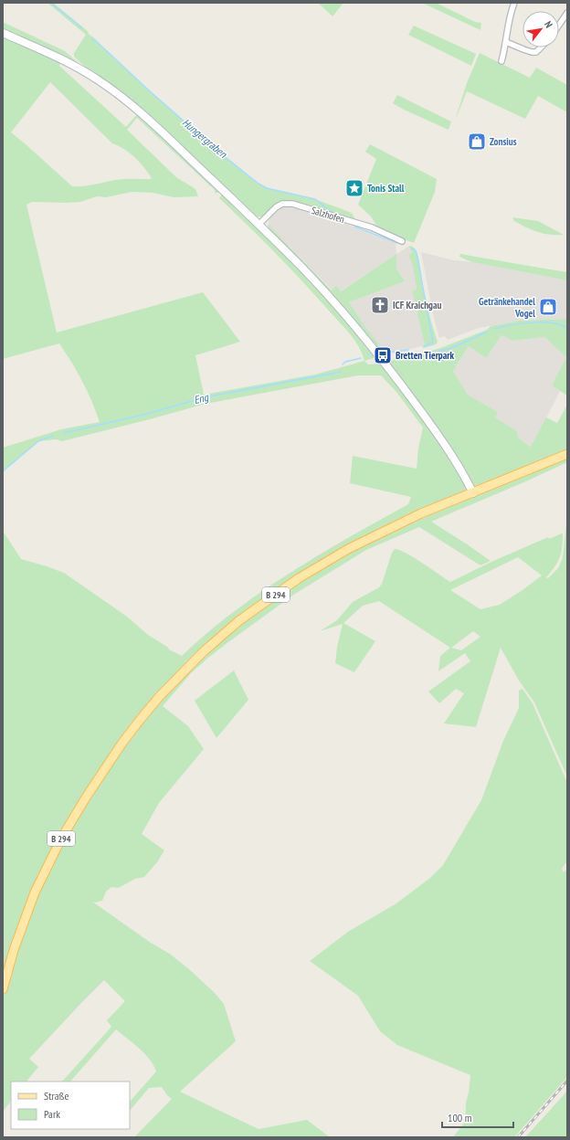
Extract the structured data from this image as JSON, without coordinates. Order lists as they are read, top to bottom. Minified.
{"streets":{"main road":["B 294"],"street":["Salzhofen"]},"water":["Hungergraben","Eng"],"places":{"shop":["Zonsius","Getränkehandel Vogel"],"place":["Tonis Stall"],"church":["ICF Kraichgau"],"bus stop":["Bretten Tierpark"]},"legend":["Straße","Park"],"scale_bar":"100 m","north":"top right"}
